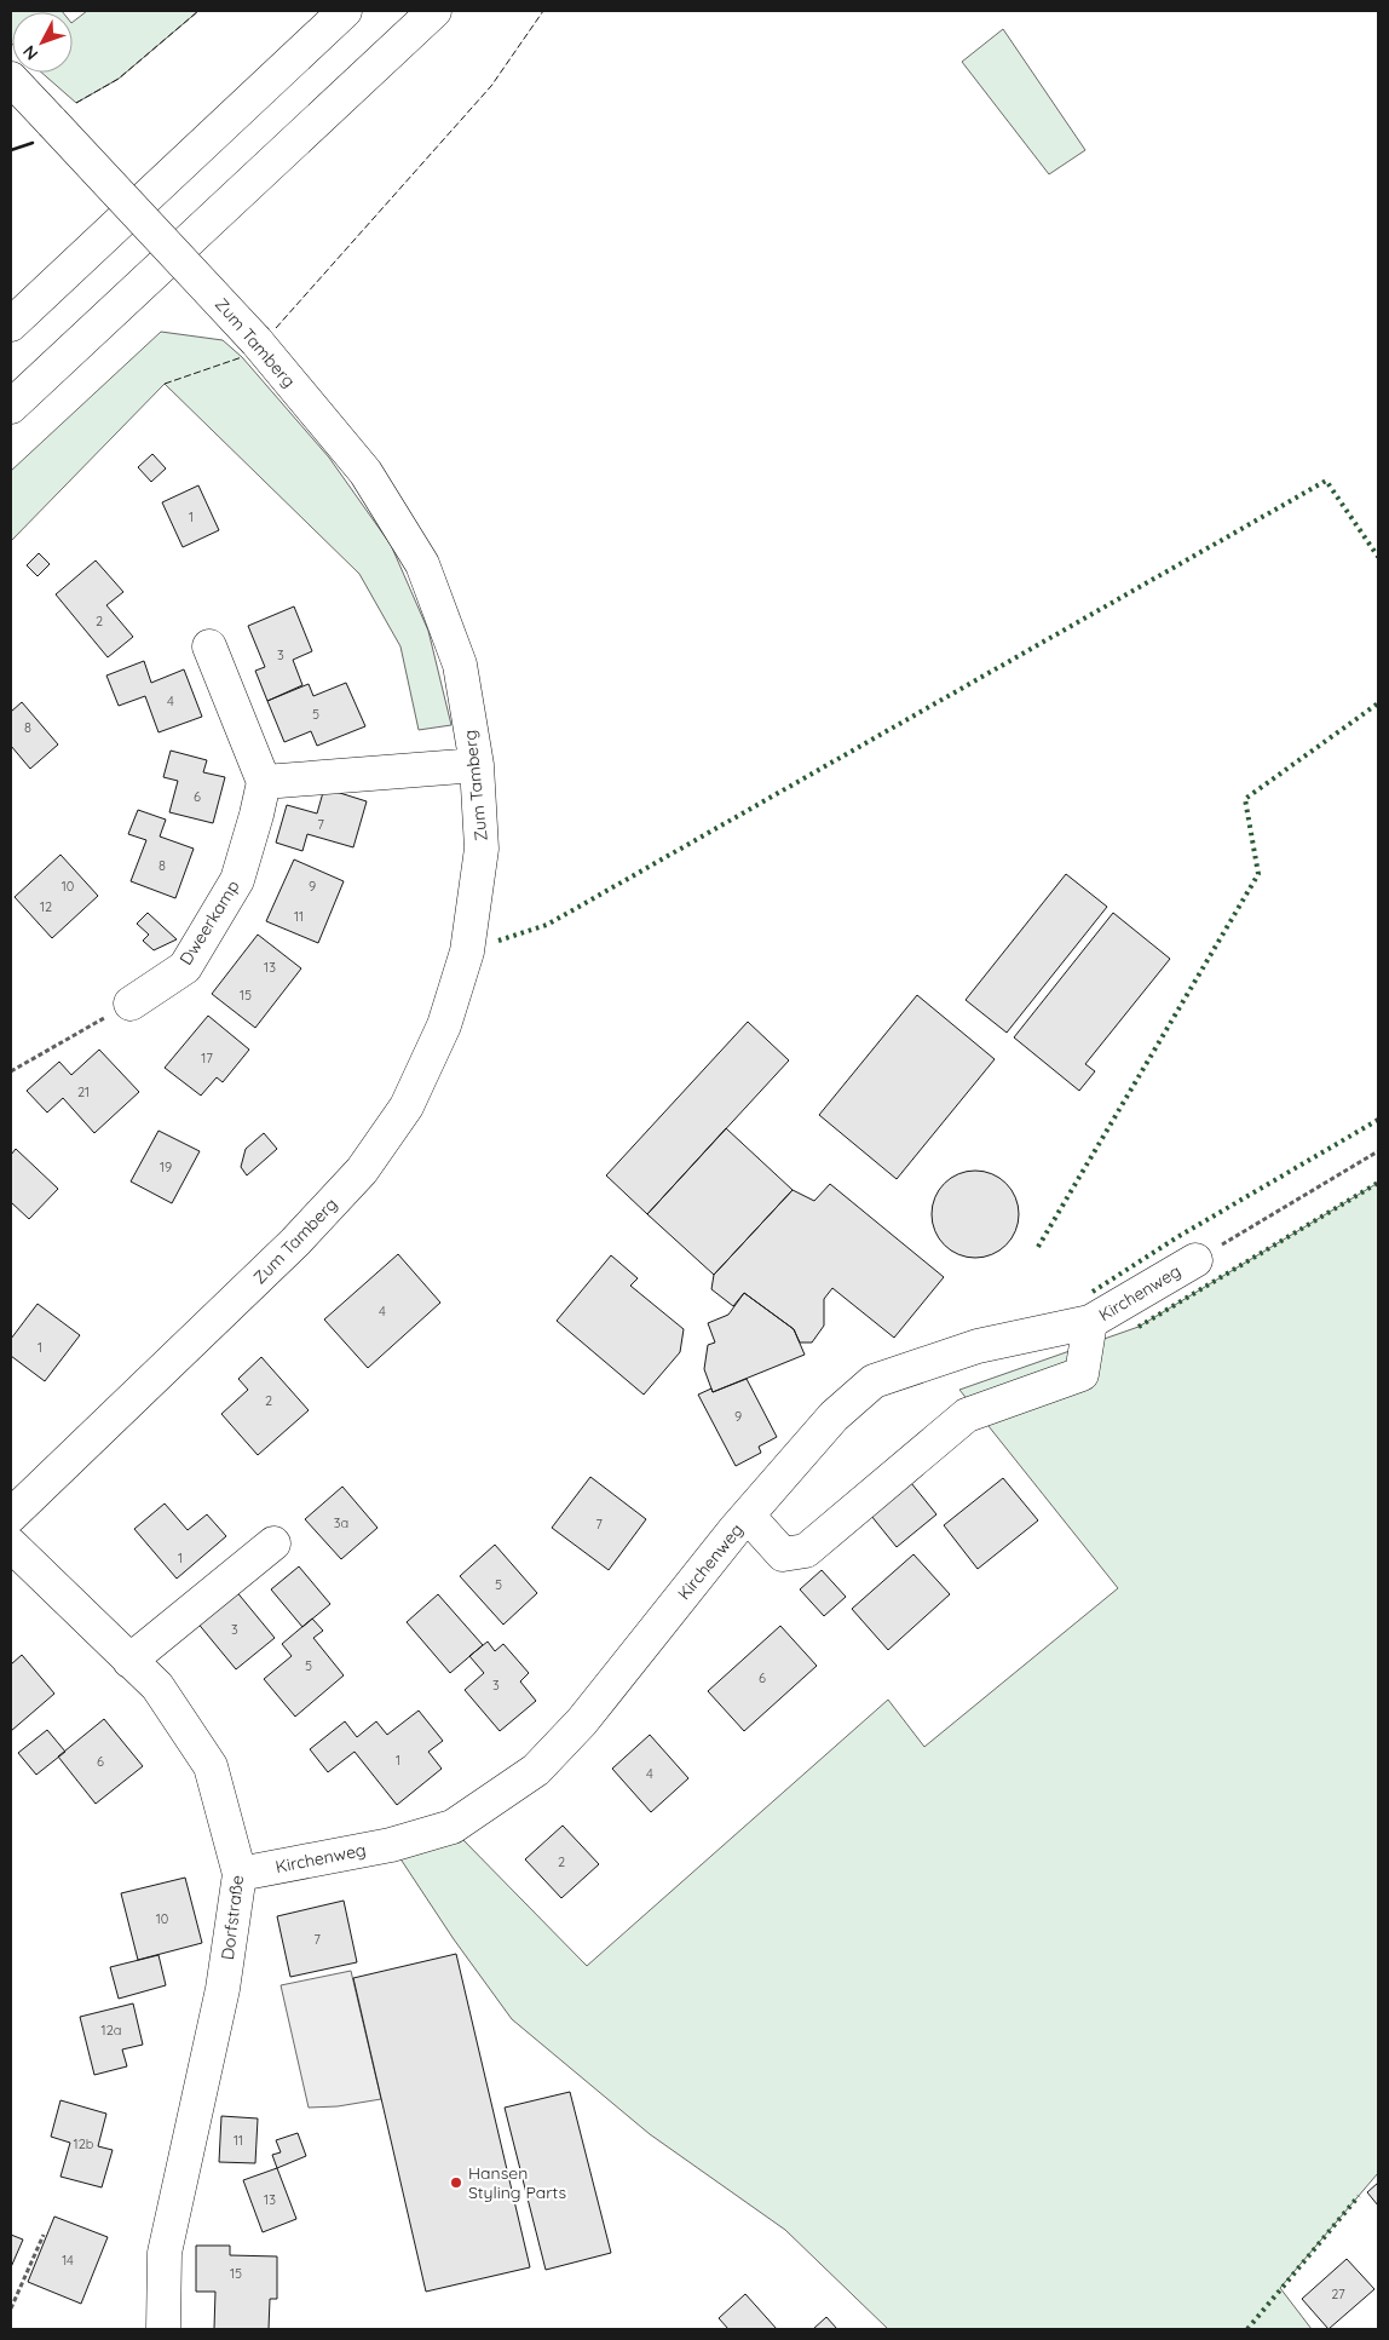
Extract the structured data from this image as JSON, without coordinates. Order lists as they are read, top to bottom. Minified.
{"streets":{"main road":["Zum Tamberg","Dweerkamp","Kirchenweg","Dorfstraße"]},"crossings":[["Kirchenweg","Dorfstraße"]],"places":["Hansen Styling Parts"],"house_numbers":["1","2","3","4","5","8","6","7","8","10","9","12","11","13","15","17","21","19","4","1","2","9","3a","7","1","5","3","5","6","3","1","6","4","2","10","7","12a","11","12b","13","14","15","27"],"north":"bottom left"}
